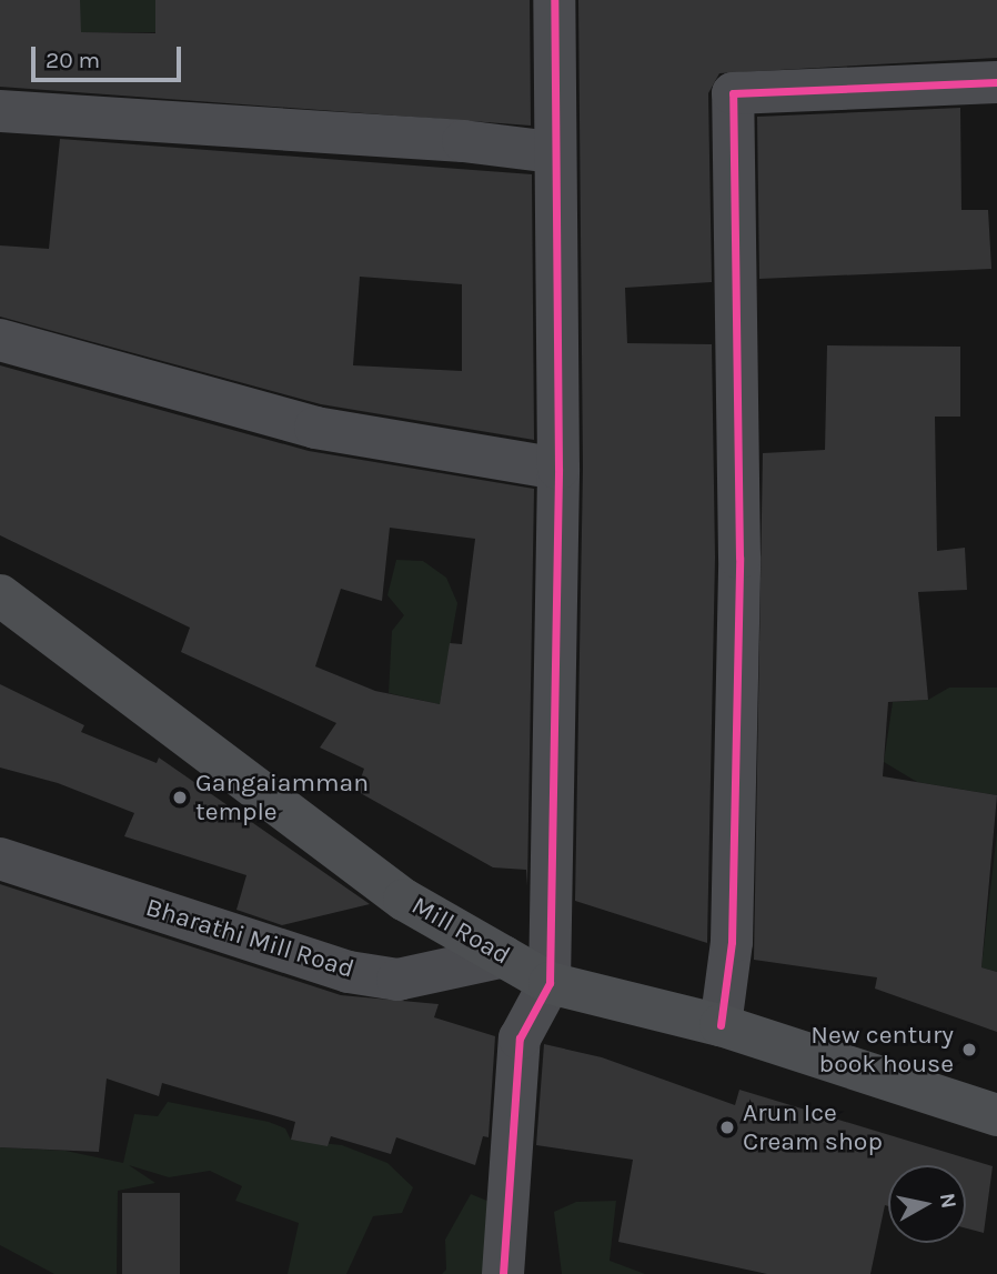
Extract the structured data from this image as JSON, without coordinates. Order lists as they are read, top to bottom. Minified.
{"streets":{"main road":["Mill Road"],"street":["Bharathi Mill Road"]},"crossings":[["Mill Road","Bharathi Mill Road"]],"places":["Gangaiamman temple","New century book house","Arun Ice Cream shop"],"scale_bar":"20 m","north":"right"}
